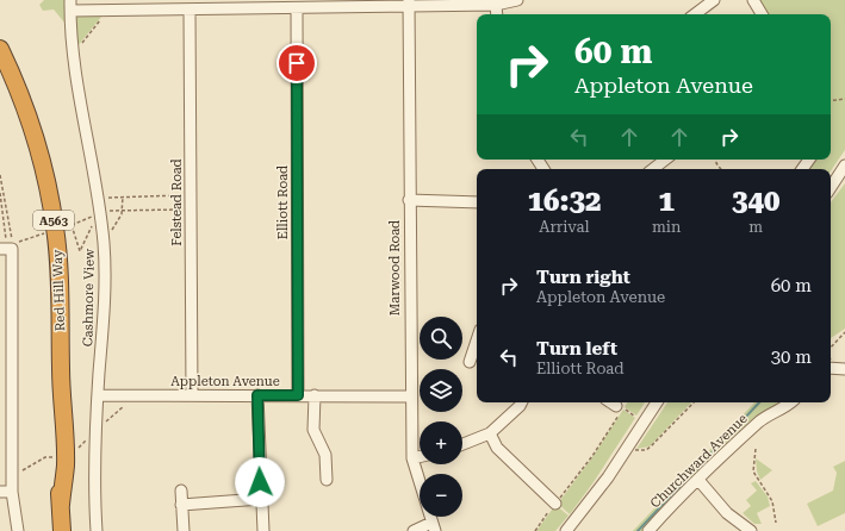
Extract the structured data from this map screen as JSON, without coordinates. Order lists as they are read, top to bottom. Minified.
{"streets":{"highway":["A563","Red Hill Way"],"street":["Felstead Road","Elliott Road","Marwood Road","Cashmore View","Appleton Avenue","Churchward Avenue"]},"crossings":[["Felstead Road","Appleton Avenue"],["Elliott Road","Appleton Avenue"],["Marwood Road","Appleton Avenue"],["Cashmore View","Appleton Avenue"]],"page":{"turn":["60 m","Appleton Avenue"],"eta":["16:32","Arrival","1","min","340","m"],"list":[{"name":"Turn right","note":"Appleton Avenue","value":"60 m"},{"name":"Turn left","note":"Elliott Road","value":"30 m"}],"map_buttons":["+","−"]}}
